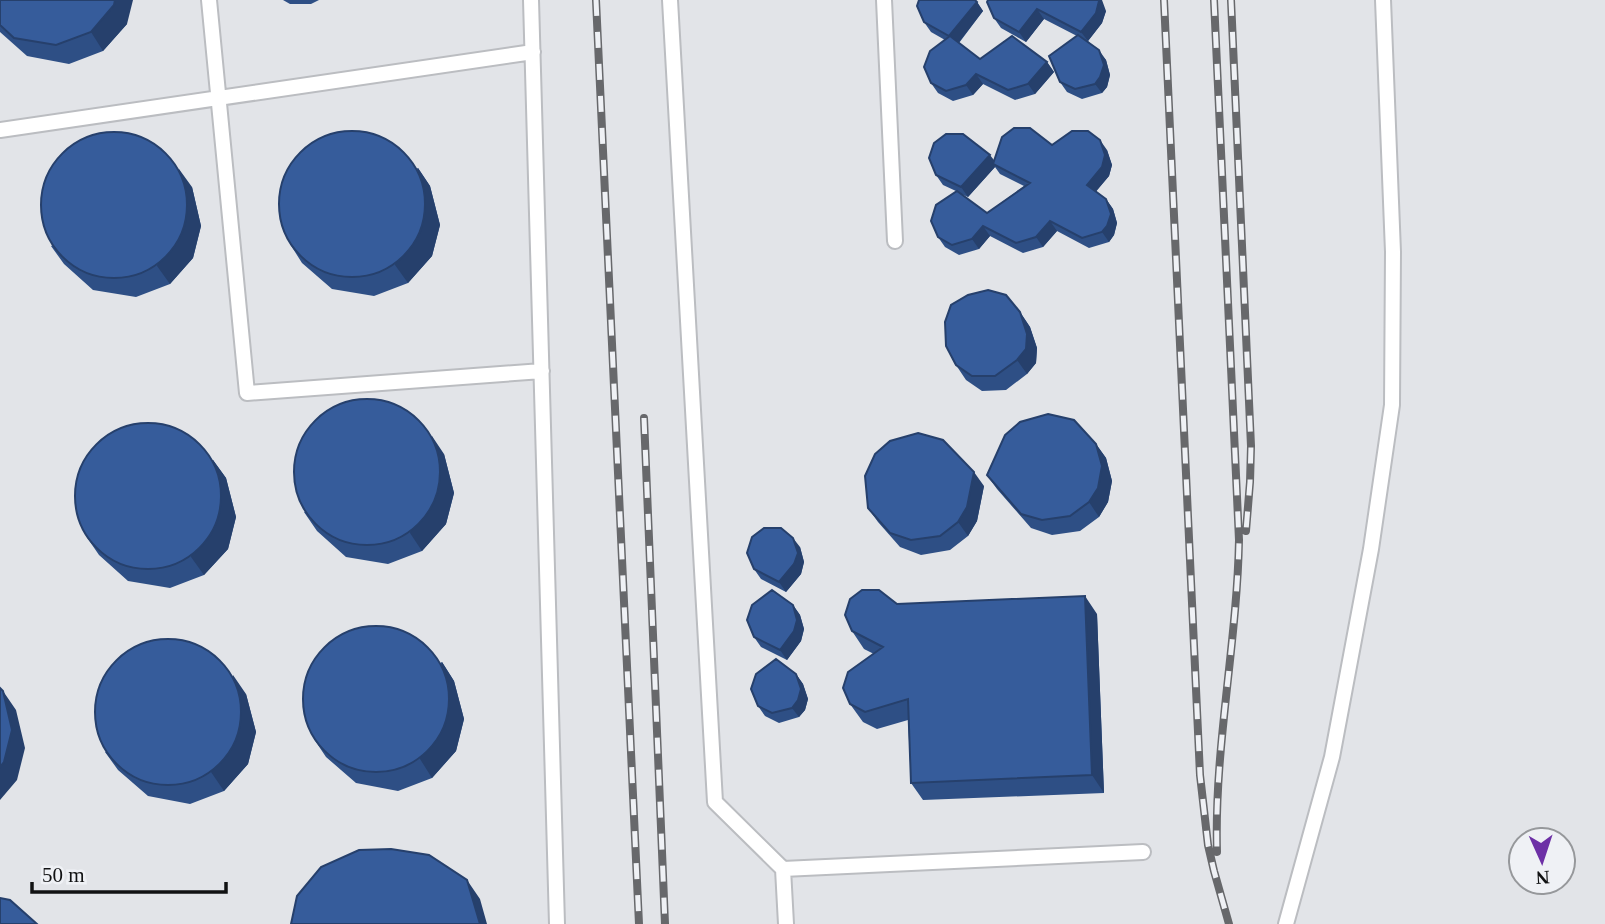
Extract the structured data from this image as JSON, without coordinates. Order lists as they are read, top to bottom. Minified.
{"scale_bar":"50 m","north":"bottom"}
